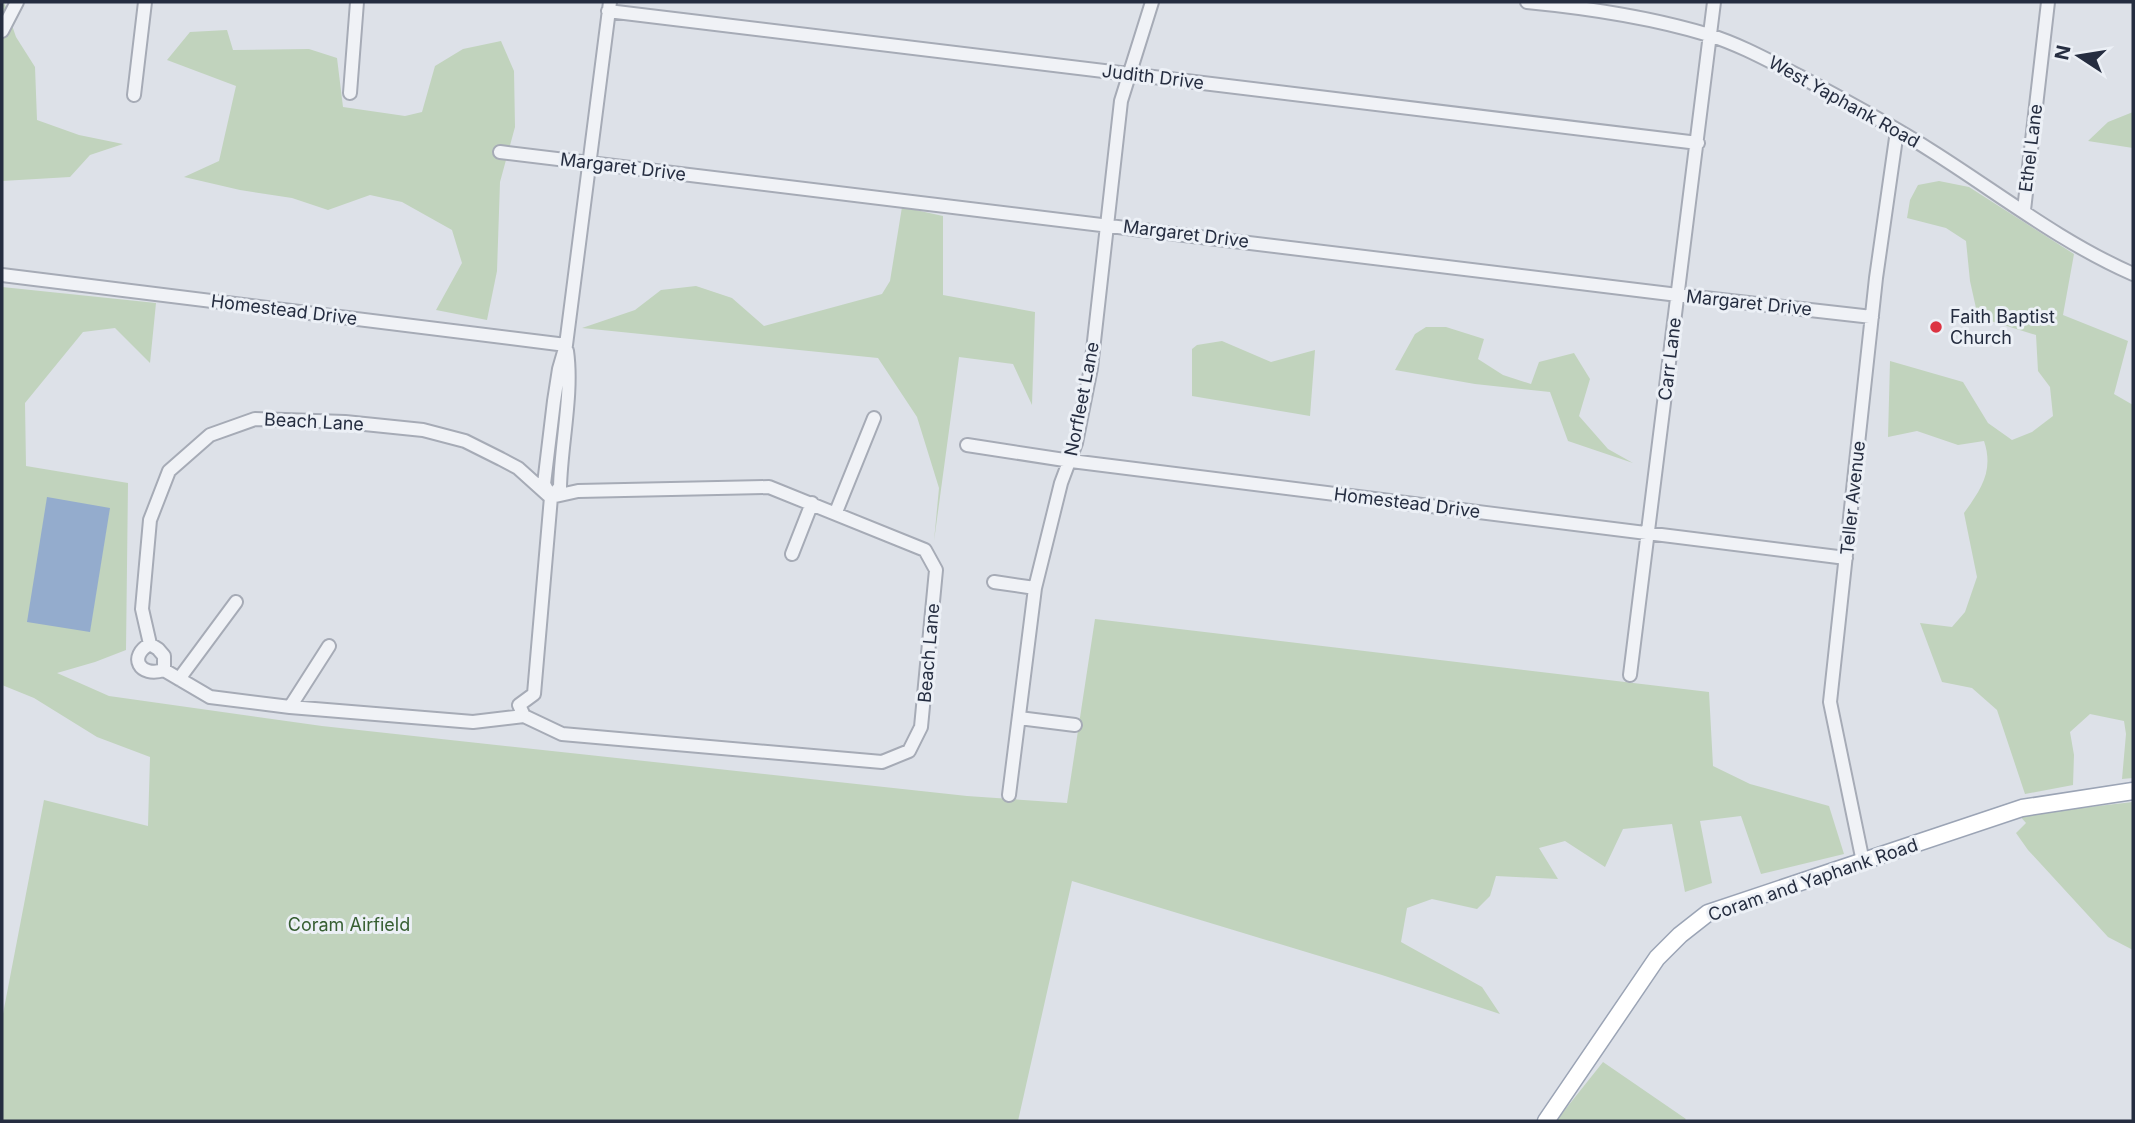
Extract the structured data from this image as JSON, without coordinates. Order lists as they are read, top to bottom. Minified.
{"streets":{"main road":["Coram and Yaphank Road"],"street":["Judith Drive","West Yaphank Road","Ethel Lane","Margaret Drive","Homestead Drive","Carr Lane","Norfleet Lane","Beach Lane","Teller Avenue"]},"crossings":[["Judith Drive","Carr Lane"],["Judith Drive","Norfleet Lane"],["West Yaphank Road","Ethel Lane"],["West Yaphank Road","Carr Lane"],["West Yaphank Road","Teller Avenue"],["Margaret Drive","Carr Lane"],["Margaret Drive","Norfleet Lane"],["Margaret Drive","Teller Avenue"],["Homestead Drive","Carr Lane"],["Homestead Drive","Norfleet Lane"],["Homestead Drive","Teller Avenue"],["Teller Avenue","Coram and Yaphank Road"]],"parks":["Coram Airfield"],"places":["Faith Baptist Church"],"north":"left"}
